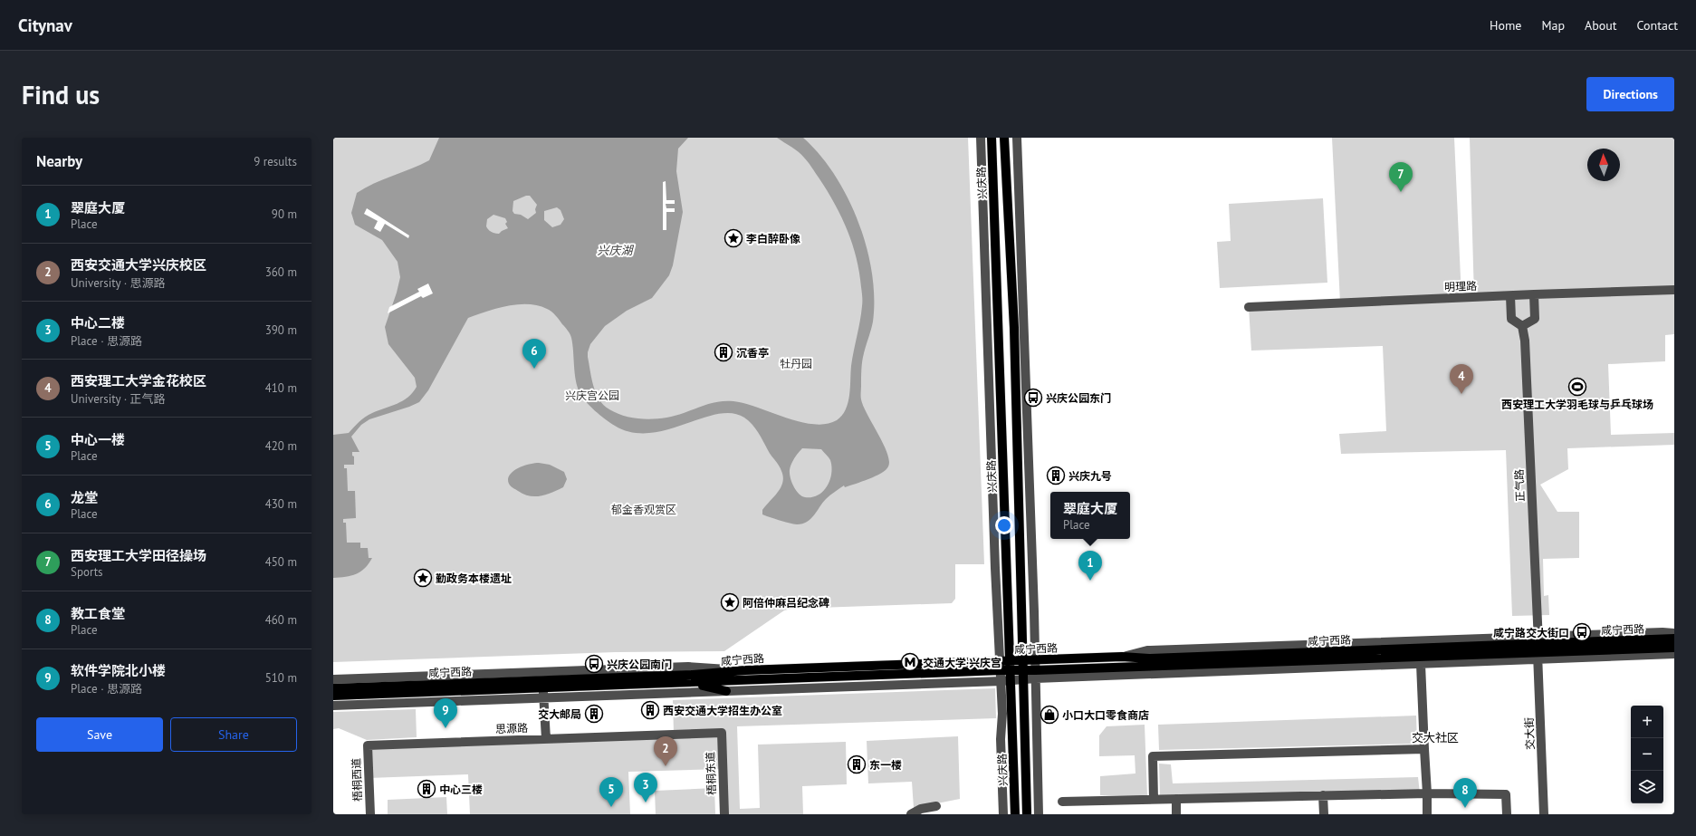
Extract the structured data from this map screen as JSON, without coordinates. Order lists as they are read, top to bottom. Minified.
{"streets":{"main road":["兴庆路","咸宁西路"],"street":["明理路","正气路","思源路","交大街","梧桐东道","梧桐西道"]},"crossings":[["兴庆路","咸宁西路"],["正气路","咸宁西路"],["正气路","交大街"],["咸宁西路","交大街"],["思源路","梧桐东道"],["思源路","梧桐西道"]],"districts":["交大社区"],"water":["兴庆湖"],"parks":["牡丹园","兴庆宫公园","郁金香观赏区"],"places":{"place":["李白醉卧像","勤政务本楼遗址","阿倍仲麻吕纪念碑"],"building":["沉香亭","兴庆九号","西安交通大学招生办公室","交大邮局","东一楼","中心三楼"],"sports":["西安理工大学羽毛球与乒乓球场"],"bus stop":["兴庆公园东门","咸宁路交大街口","兴庆公园南门"],"metro station":["交通大学·兴庆宫"],"shop":["小口大口零食商店"]},"north":"top","page":{"header":"Citynav","nav":["Home","Map","About","Contact"],"buttons":["Directions",["Save","Share"]],"title":"Find us","heading":["Nearby","9 results"],"pins":["7","6","4","1","9","2","3","5","8"],"list":[{"mark":"1","name":"翠庭大厦","note":"Place","value":"90 m"},{"mark":"2","name":"西安交通大学兴庆校区","note":"University · 思源路","value":"360 m"},{"mark":"3","name":"中心二楼","note":"Place · 思源路","value":"390 m"},{"mark":"4","name":"西安理工大学金花校区","note":"University · 正气路","value":"410 m"},{"mark":"5","name":"中心一楼","note":"Place","value":"420 m"},{"mark":"6","name":"龙堂","note":"Place","value":"430 m"},{"mark":"7","name":"西安理工大学田径操场","note":"Sports","value":"450 m"},{"mark":"8","name":"教工食堂","note":"Place","value":"460 m"},{"mark":"9","name":"软件学院北小楼","note":"Place · 思源路","value":"510 m"}],"popup":["翠庭大厦","Place"],"map_buttons":["+","−"]}}
